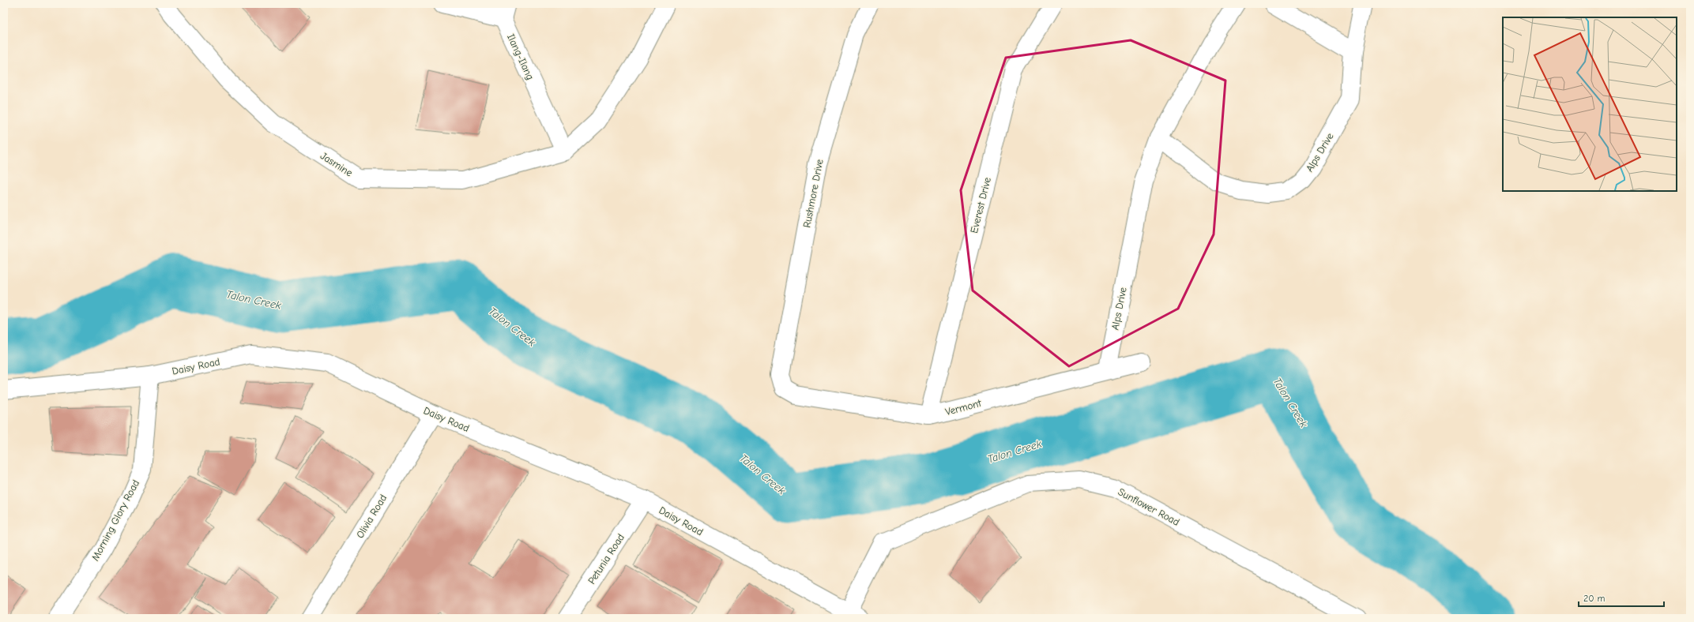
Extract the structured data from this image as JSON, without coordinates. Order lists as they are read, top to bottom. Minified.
{"streets":{"street":["Ilang-Ilang","Alps Drive","Jasmine","Rushmore Drive","Everest Drive","Daisy Road","Vermont","Sunflower Road","Olivia Road","Morning Glory Road","Petunia Road"]},"crossings":[["Ilang-Ilang","Jasmine"],["Alps Drive","Vermont"],["Rushmore Drive","Vermont"],["Everest Drive","Vermont"],["Daisy Road","Sunflower Road"],["Daisy Road","Olivia Road"],["Daisy Road","Morning Glory Road"],["Daisy Road","Petunia Road"]],"water":["Talon Creek"],"scale_bar":"20 m"}
